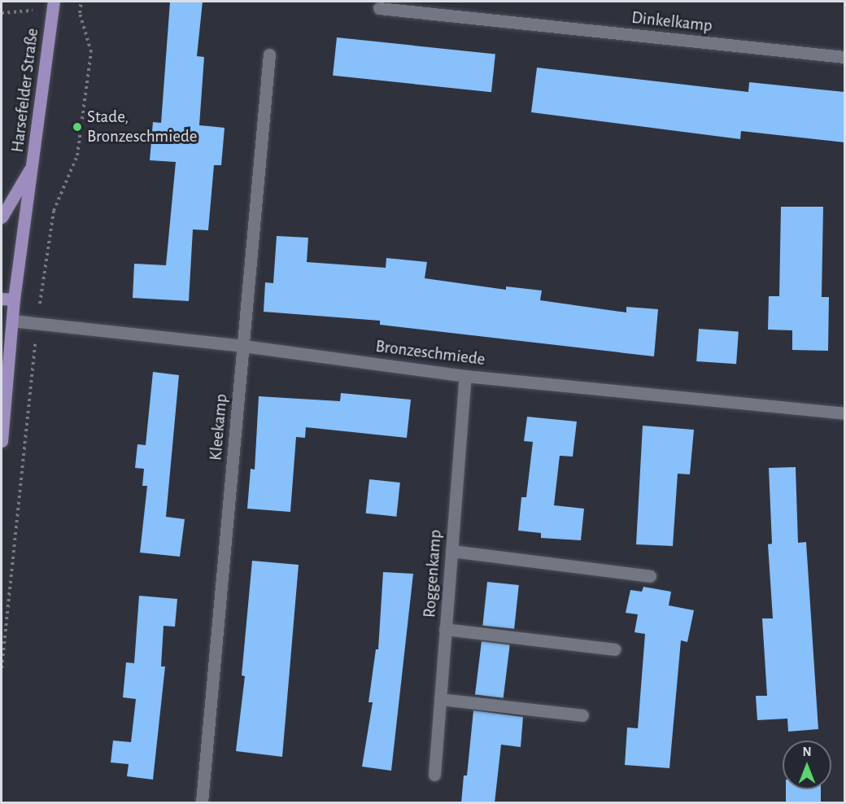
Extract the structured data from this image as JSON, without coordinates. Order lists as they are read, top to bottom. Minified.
{"streets":{"main road":["Harsefelder Straße"],"street":["Dinkelkamp","Bronzeschmiede","Kleekamp","Roggenkamp"]},"crossings":[["Harsefelder Straße","Bronzeschmiede"],["Bronzeschmiede","Kleekamp"],["Bronzeschmiede","Roggenkamp"]],"places":["Stade, Bronzeschmiede"],"north":"top"}
